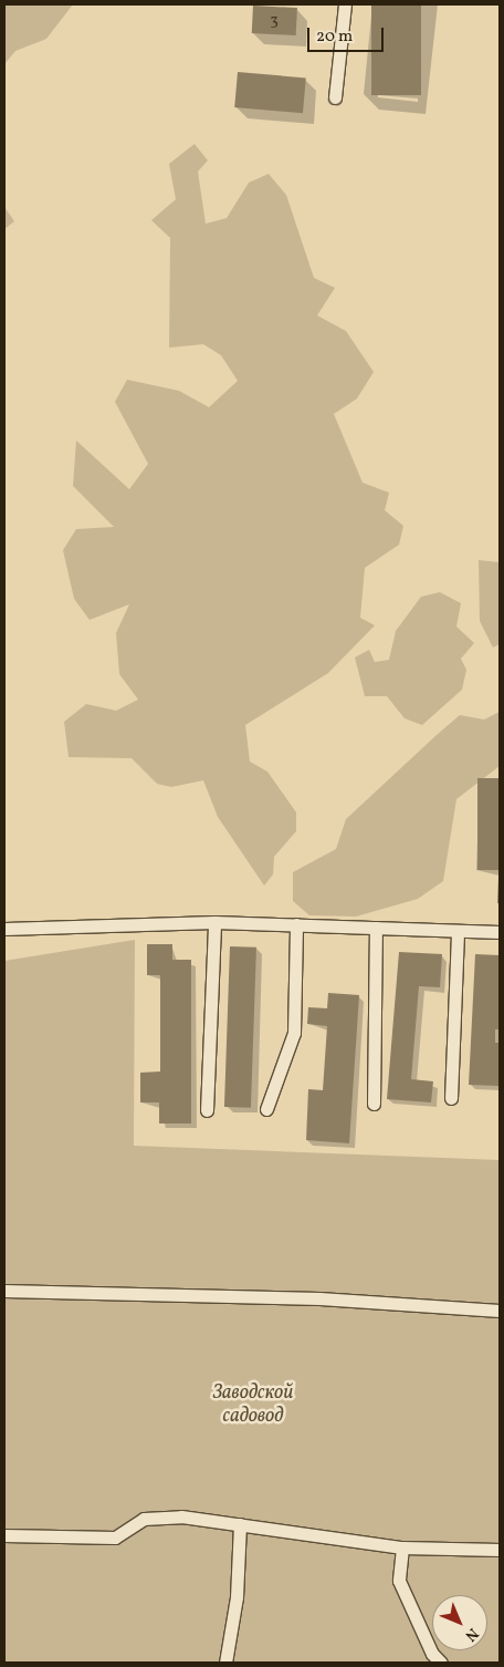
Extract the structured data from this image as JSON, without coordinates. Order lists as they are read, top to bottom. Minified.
{"parks":["Заводской садовод"],"house_numbers":["3"],"scale_bar":"20 m","north":"bottom right"}
